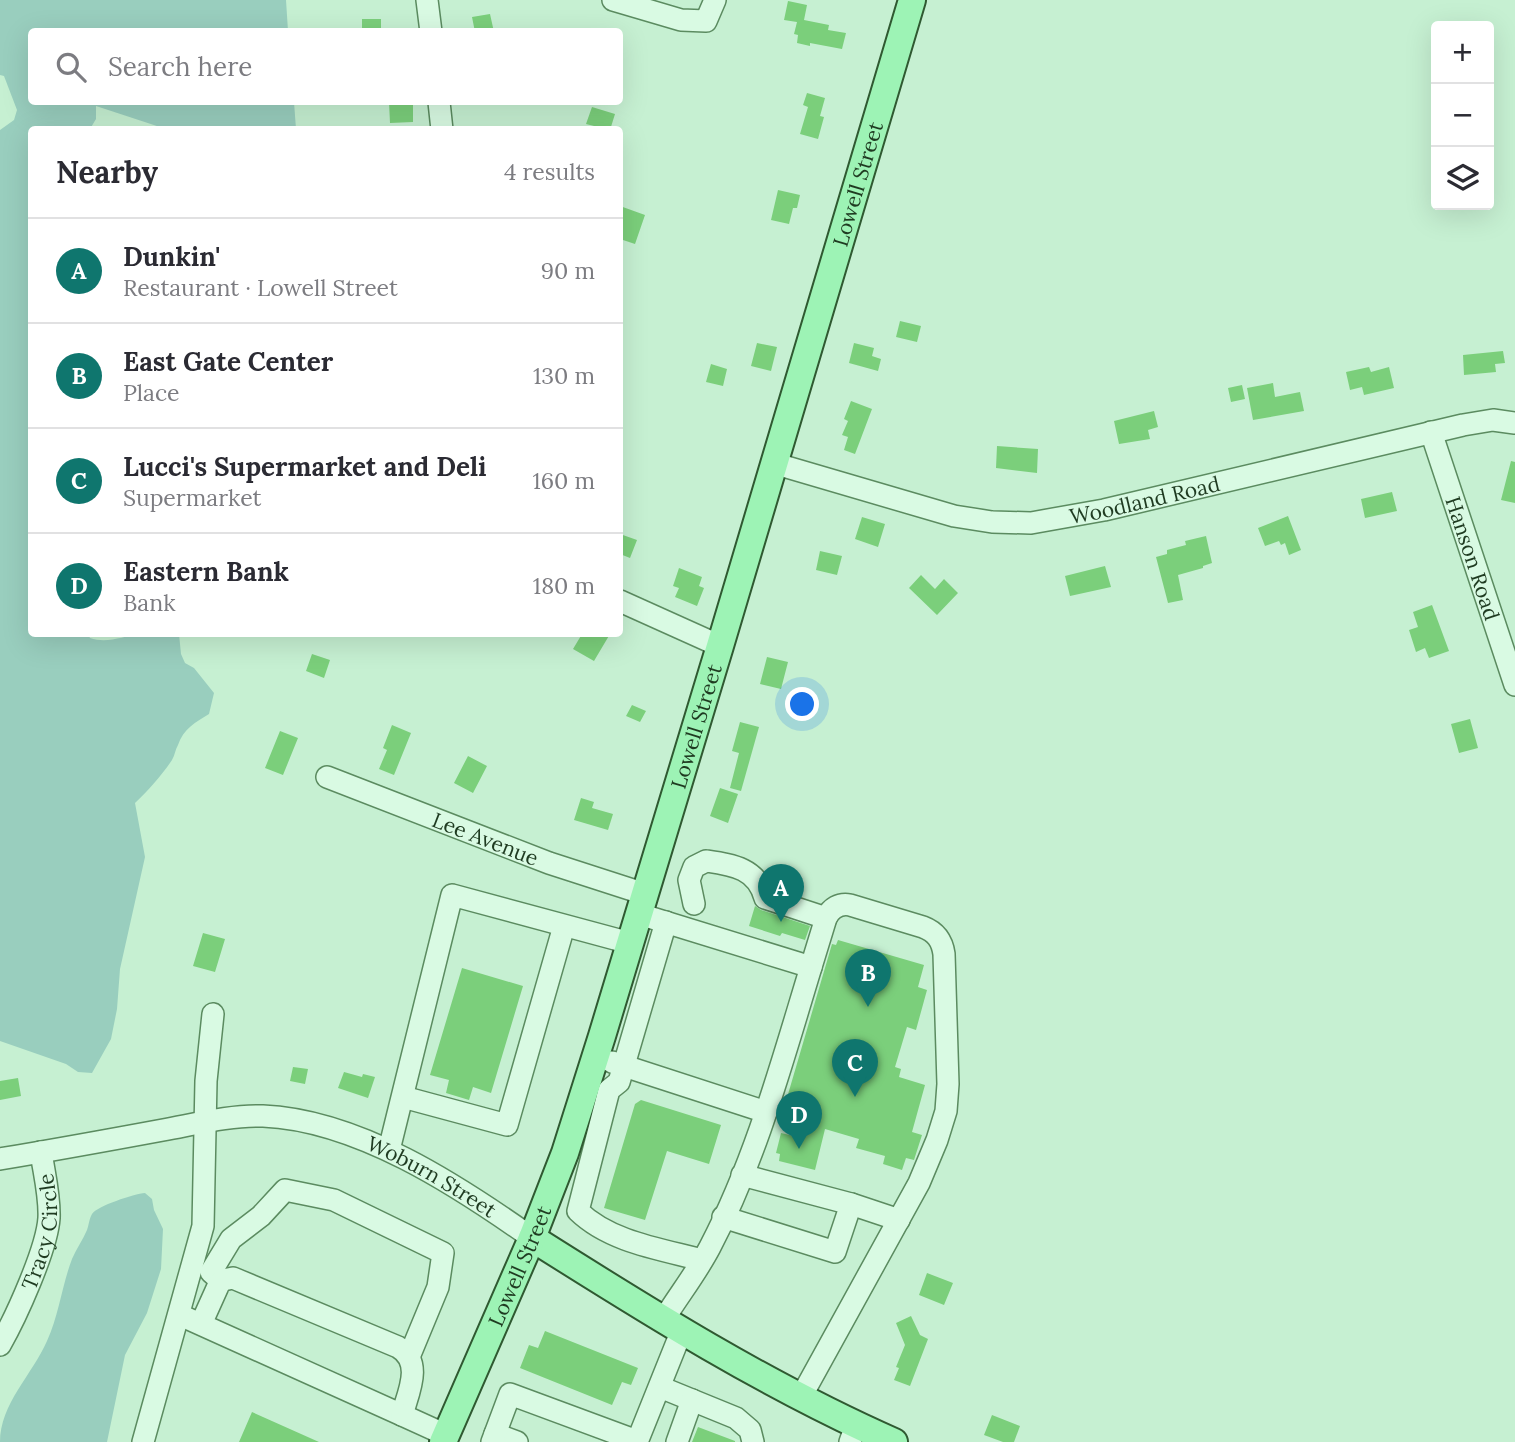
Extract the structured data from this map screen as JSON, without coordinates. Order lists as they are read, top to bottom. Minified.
{"streets":{"main road":["Lowell Street","Woburn Street"],"street":["Woodland Road","Hanson Road","Lee Avenue","Tracy Circle"]},"crossings":[["Lowell Street","Woodland Road"],["Lowell Street","Lee Avenue"],["Lowell Street","Woburn Street"],["Woodland Road","Hanson Road"],["Woburn Street","Tracy Circle"]],"page":{"map_buttons":["+","−"],"search":"Search here","heading":["Nearby","4 results"],"list":[{"mark":"A","name":"Dunkin'","note":"Restaurant · Lowell Street","value":"90 m"},{"mark":"B","name":"East Gate Center","note":"Place","value":"130 m"},{"mark":"C","name":"Lucci's Supermarket and Deli","note":"Supermarket","value":"160 m"},{"mark":"D","name":"Eastern Bank","note":"Bank","value":"180 m"}],"pins":["A","B","C","D"]}}
